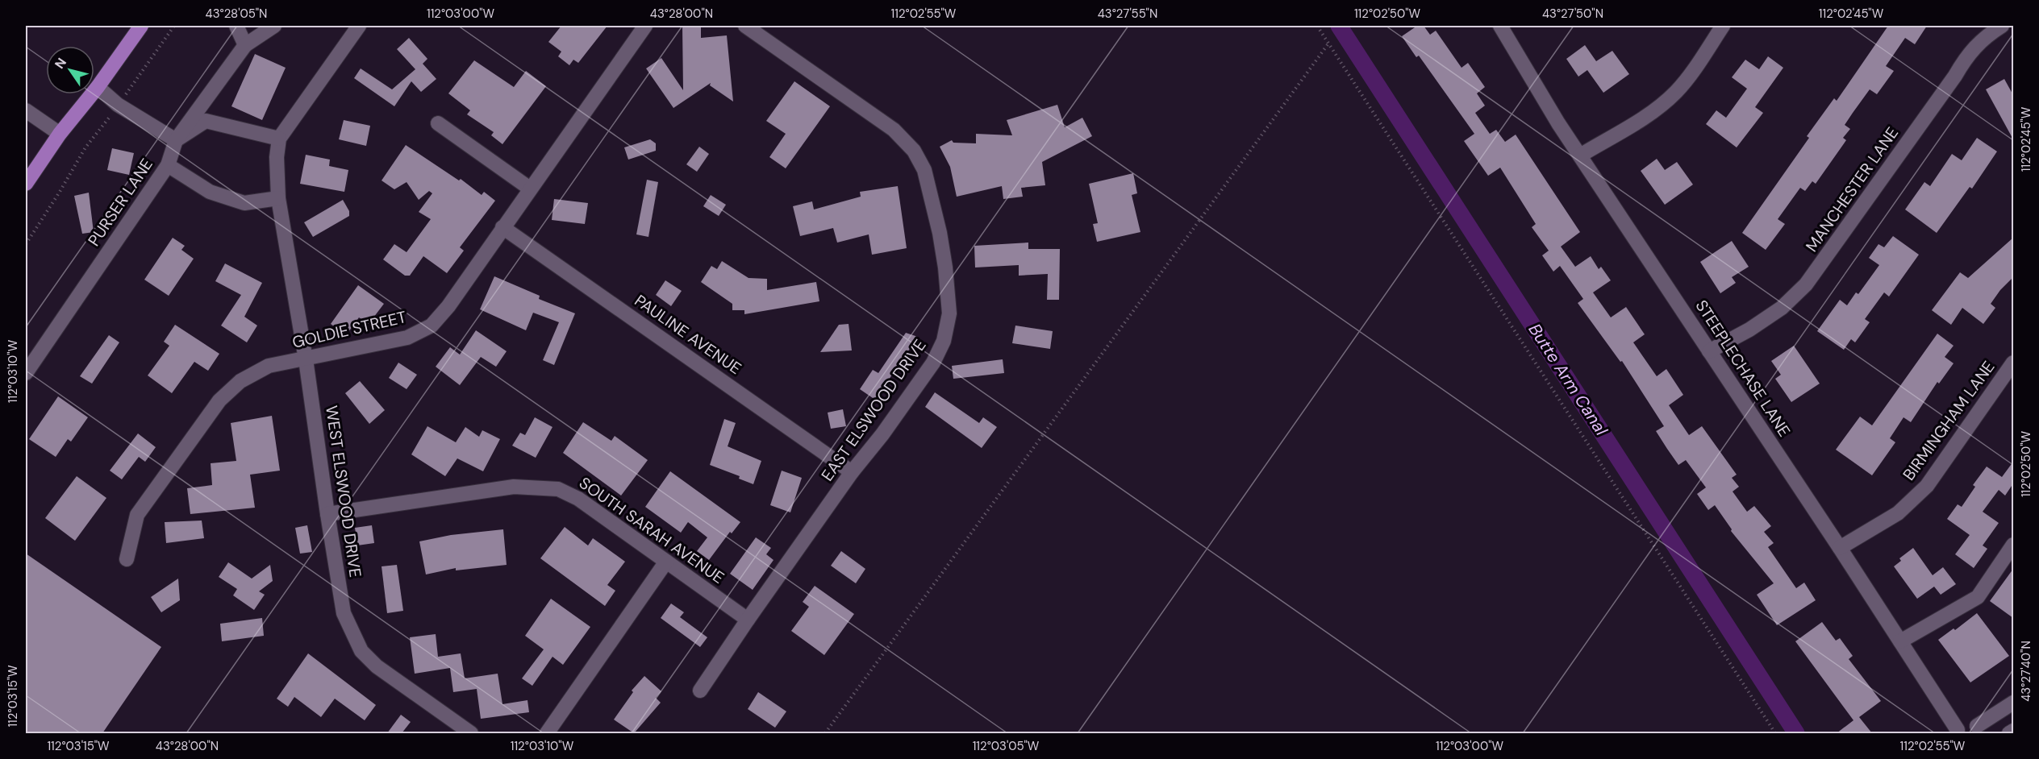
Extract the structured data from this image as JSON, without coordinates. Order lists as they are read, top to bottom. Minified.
{"streets":{"street":["MANCHESTER LANE","PURSER LANE","GOLDIE STREET","PAULINE AVENUE","STEEPLECHASE LANE","EAST ELSWOOD DRIVE","BIRMINGHAM LANE","WEST ELSWOOD DRIVE","SOUTH SARAH AVENUE"]},"crossings":[["MANCHESTER LANE","STEEPLECHASE LANE"],["GOLDIE STREET","PAULINE AVENUE"],["GOLDIE STREET","WEST ELSWOOD DRIVE"],["PAULINE AVENUE","EAST ELSWOOD DRIVE"],["STEEPLECHASE LANE","BIRMINGHAM LANE"],["EAST ELSWOOD DRIVE","SOUTH SARAH AVENUE"],["WEST ELSWOOD DRIVE","SOUTH SARAH AVENUE"]],"water":["Butte Arm Canal"],"north":"top left","coordinates":["43°28'05\"N","112°03'00\"W","43°28'00\"N","112°02'55\"W","43°27'55\"N","112°02'50\"W","43°27'50\"N","112°02'45\"W","112°03'10\"W","43°27'40\"N","112°03'15\"W","112°03'05\"W"]}
